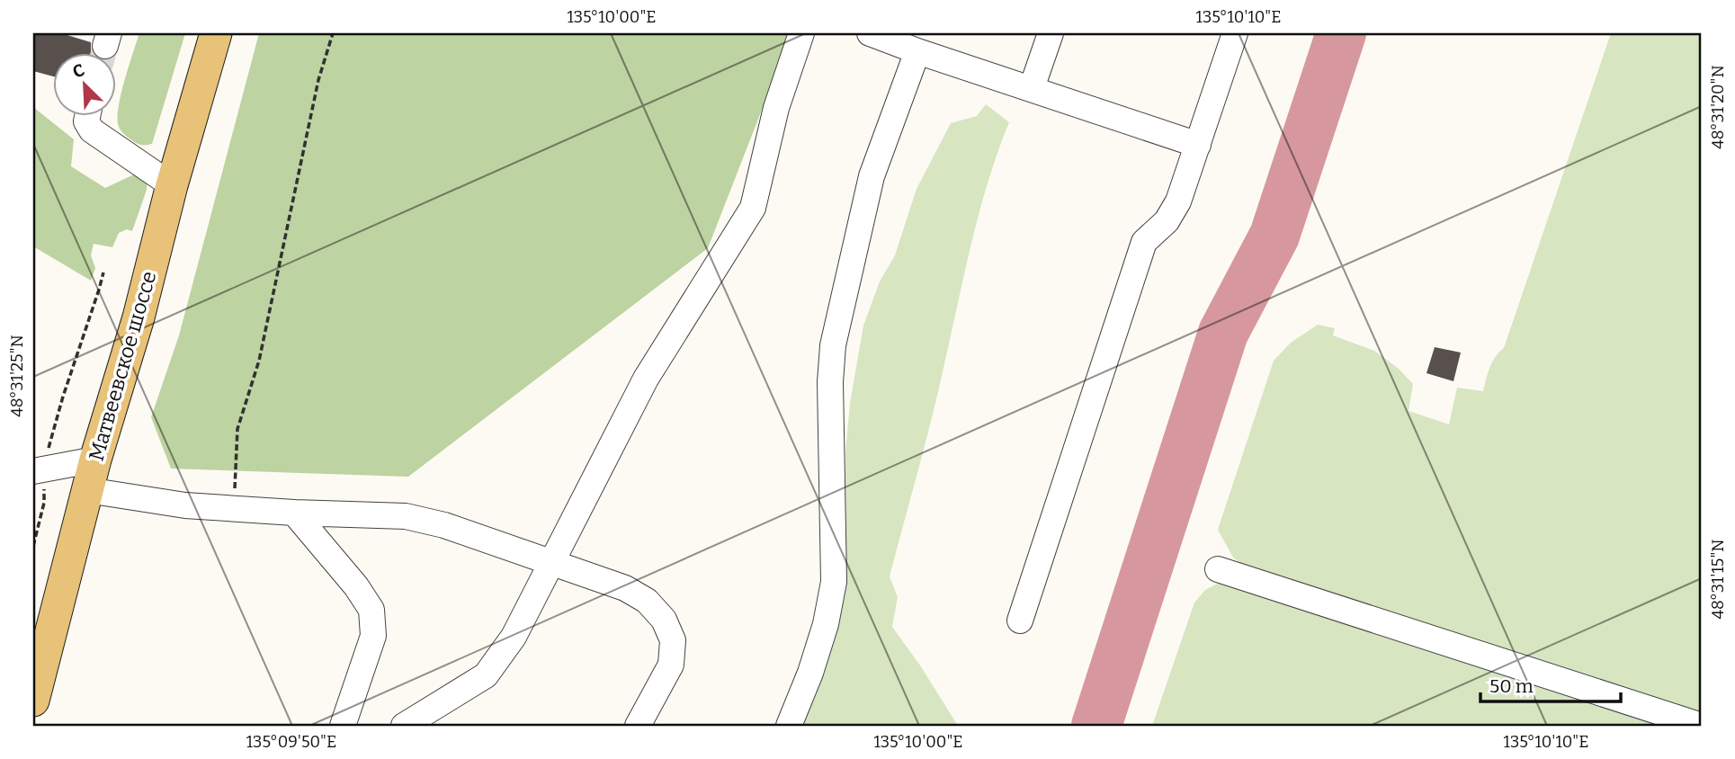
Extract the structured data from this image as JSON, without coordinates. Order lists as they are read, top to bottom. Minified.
{"streets":{"main road":["Матвеевское шоссе"]},"scale_bar":"50 m","north":"top left","coordinates":["135°10'00\"E","135°10'10\"E","48°31'20\"N","48°31'25\"N","48°31'15\"N","135°09'50\"E"]}
